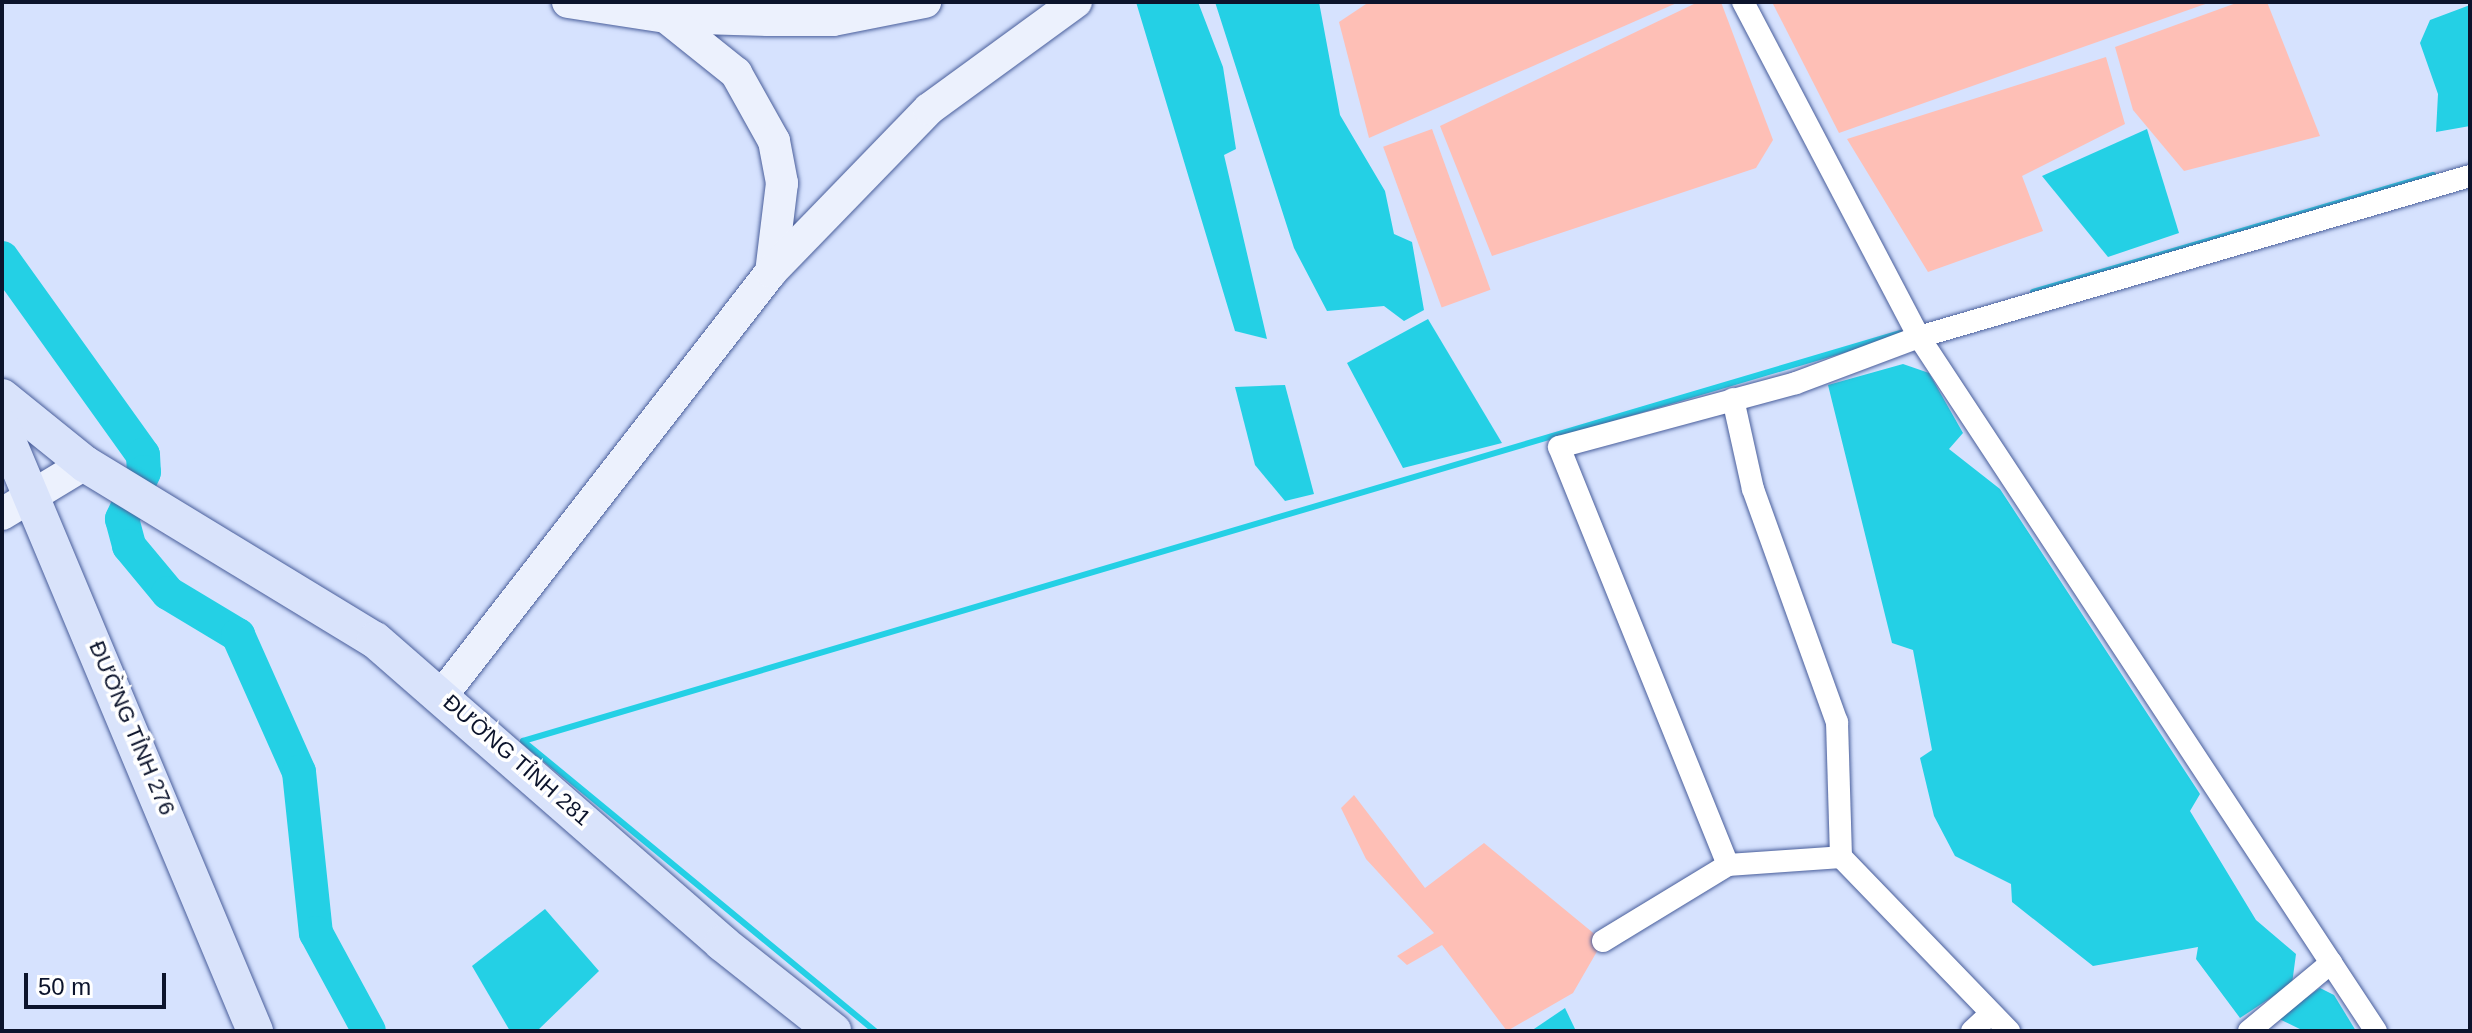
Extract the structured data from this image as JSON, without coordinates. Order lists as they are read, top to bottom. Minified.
{"streets":{"main road":["ĐƯỜNG TỈNH 276","ĐƯỜNG TỈNH 281"]},"scale_bar":"50 m"}
